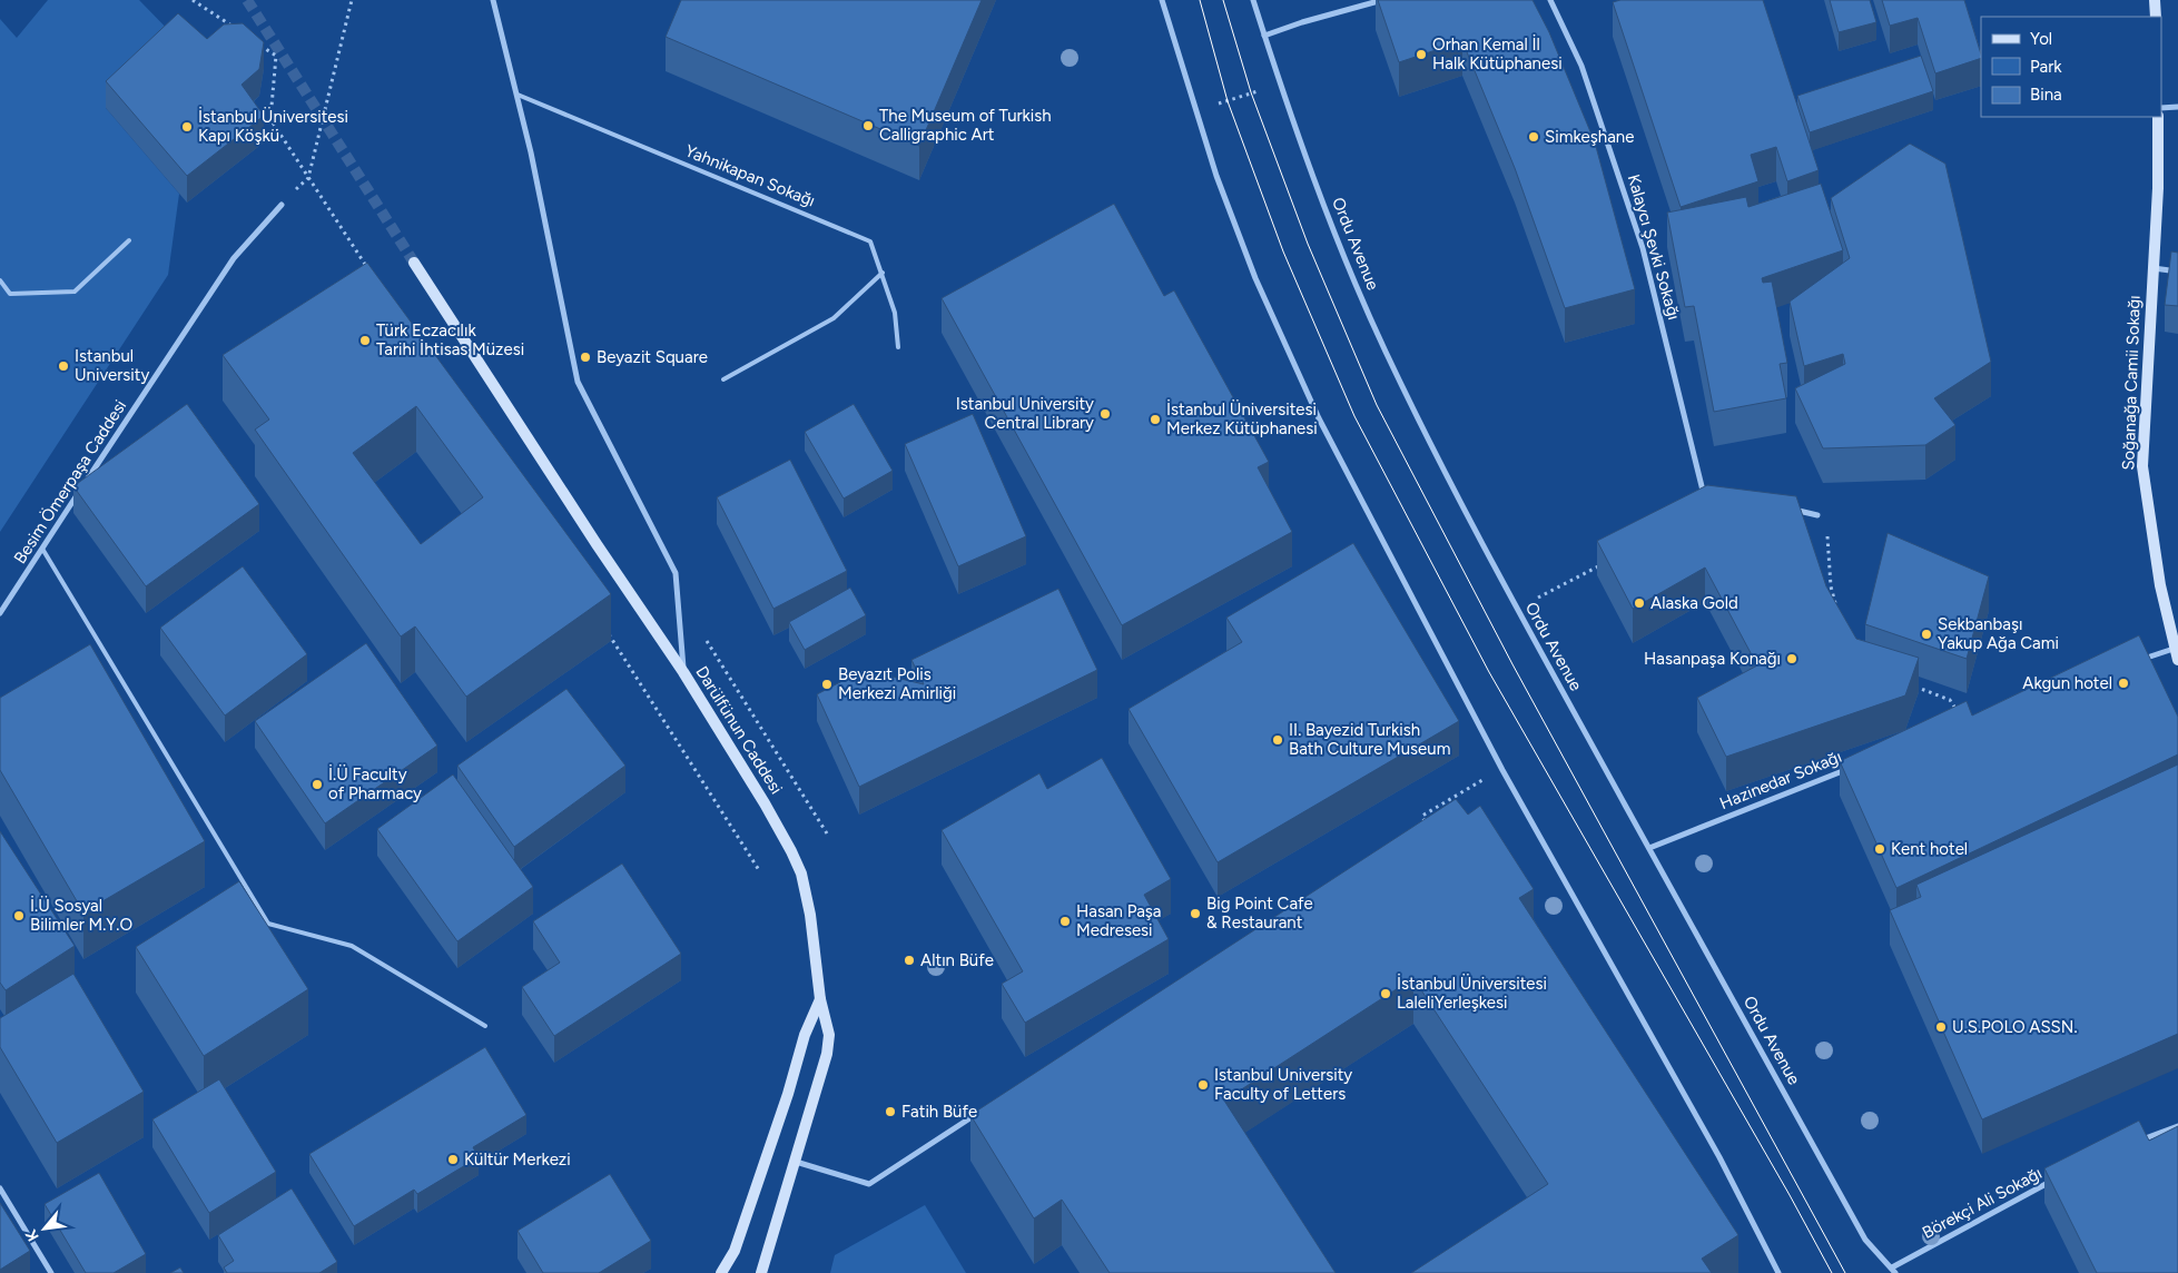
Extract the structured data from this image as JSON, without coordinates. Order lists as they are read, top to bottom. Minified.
{"streets":{"main road":["Soğanağa Camii Sokağı","Darülfünun Caddesi"],"street":["Ordu Avenue","Kalaycı Şevki Sokağı","Besim Ömerpaşa Caddesi","Hazinedar Sokağı","Börekçi Ali Sokağı"],"lane":["Yahnikapan Sokağı"]},"crossings":[["Ordu Avenue","Hazinedar Sokağı"],["Ordu Avenue","Börekçi Ali Sokağı"]],"places":["Orhan Kemal İl Halk Kütüphanesi","The Museum of Turkish Calligraphic Art","İstanbul Üniversitesi Kapı Köşkü","Simkeşhane","Türk Eczacılık Tarihi İhtisas Müzesi","Beyazit Square","Istanbul University","Istanbul University Central Library","İstanbul Üniversitesi Merkez Kütüphanesi","Alaska Gold","Sekbanbaşı Yakup Ağa Cami","Hasanpaşa Konağı","Akgun hotel","Beyazıt Polis Merkezi Amirliği","II. Bayezid Turkish Bath Culture Museum","İ.Ü Faculty of Pharmacy","Kent hotel","Big Point Cafe & Restaurant","İ.Ü Sosyal Bilimler M.Y.O","Hasan Paşa Medresesi","Altın Büfe","İstanbul Üniversitesi LaleliYerleşkesi","U.S.POLO ASSN.","Istanbul University Faculty of Letters","Fatih Büfe","Kültür Merkezi"],"legend":["Yol","Park","Bina"],"north":"bottom left"}
